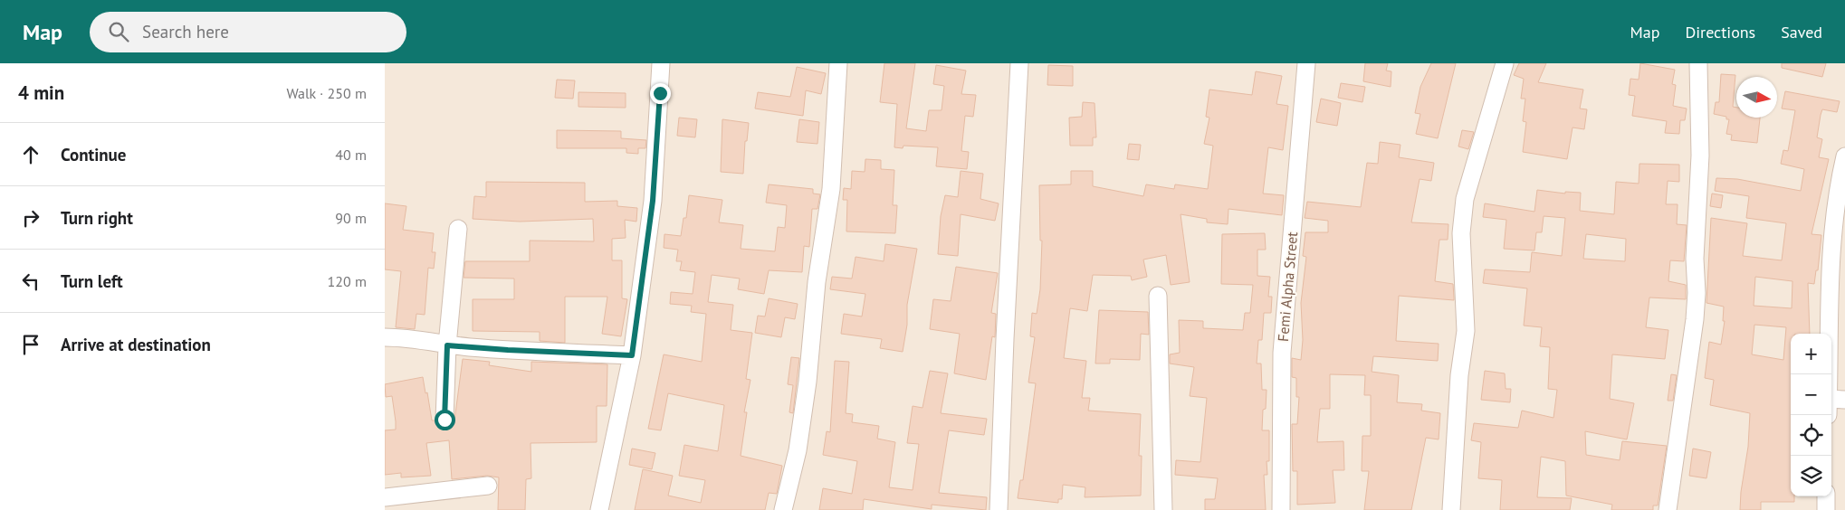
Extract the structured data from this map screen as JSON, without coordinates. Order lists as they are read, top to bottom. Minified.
{"streets":{"street":["Femi Alpha Street"]},"north":"right","page":{"header":"Map","search":"Search here","nav":["Map","Directions","Saved"],"heading":["4 min","Walk · 250 m"],"list":[["Continue","40 m"],["Turn right","90 m"],["Turn left","120 m"],"Arrive at destination"],"map_buttons":["+","−"]}}
